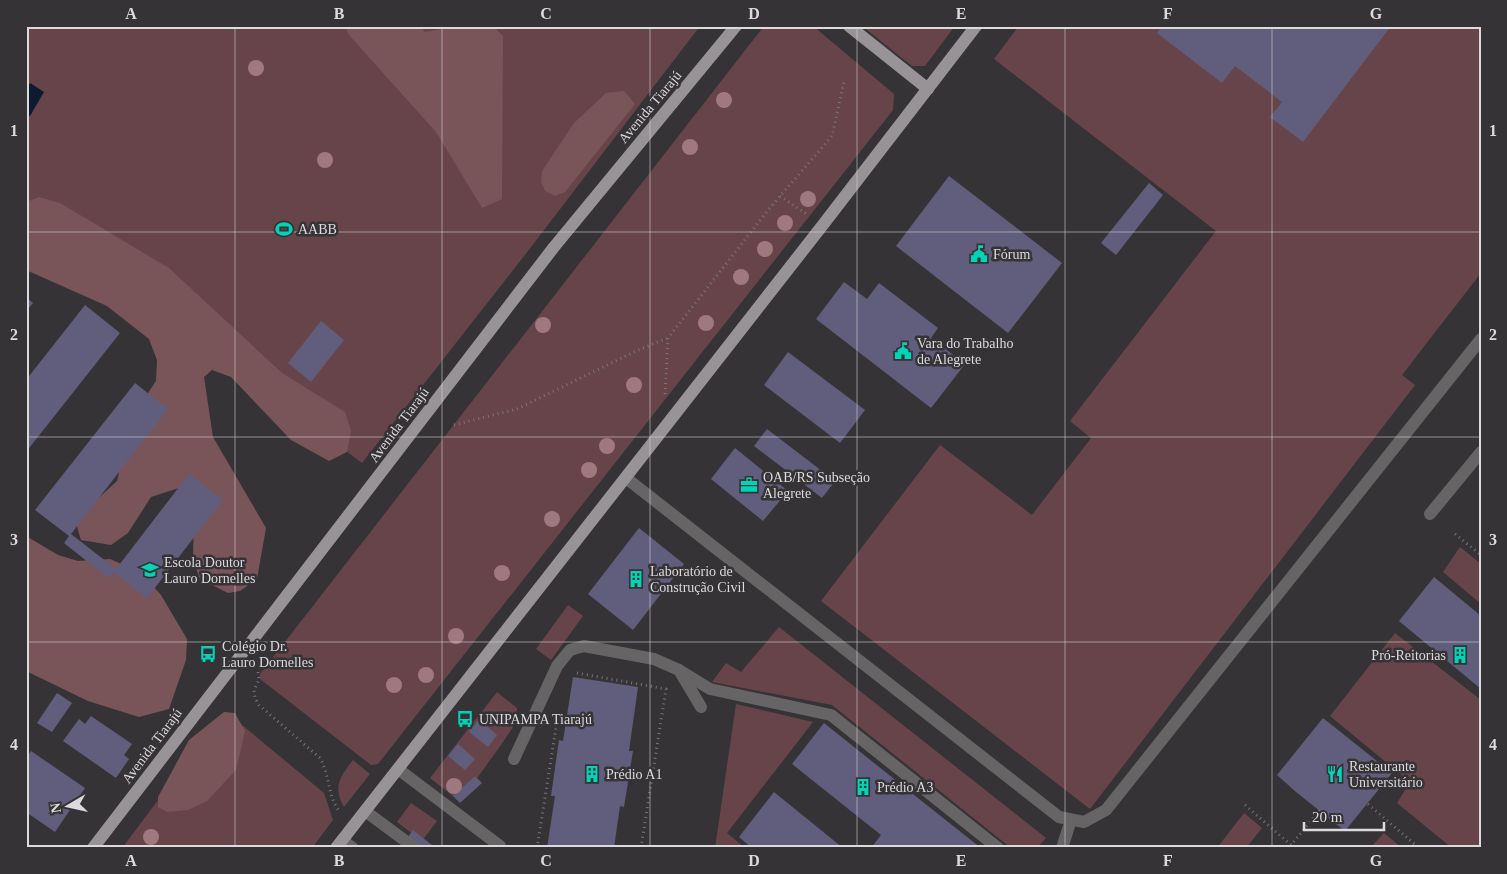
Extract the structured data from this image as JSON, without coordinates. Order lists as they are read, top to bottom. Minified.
{"streets":{"main road":["Avenida Tiarajú"]},"places":{"sports":["AABB"],"public building":["Fórum","Vara do Trabalho de Alegrete"],"office":["OAB/RS Subseção Alegrete"],"school or university":["Escola Doutor Lauro Dornelles"],"building":["Laboratório de Construção Civil","Pró-Reitorias","Prédio A1","Prédio A3"],"bus stop":["Colégio Dr. Lauro Dornelles","UNIPAMPA Tiarajú"],"restaurant":["Restaurante Universitário"]},"scale_bar":"20 m","north":"left","grid":{"columns":["A","B","C","D","E","F","G"],"rows":["1","2","3","4"]}}
